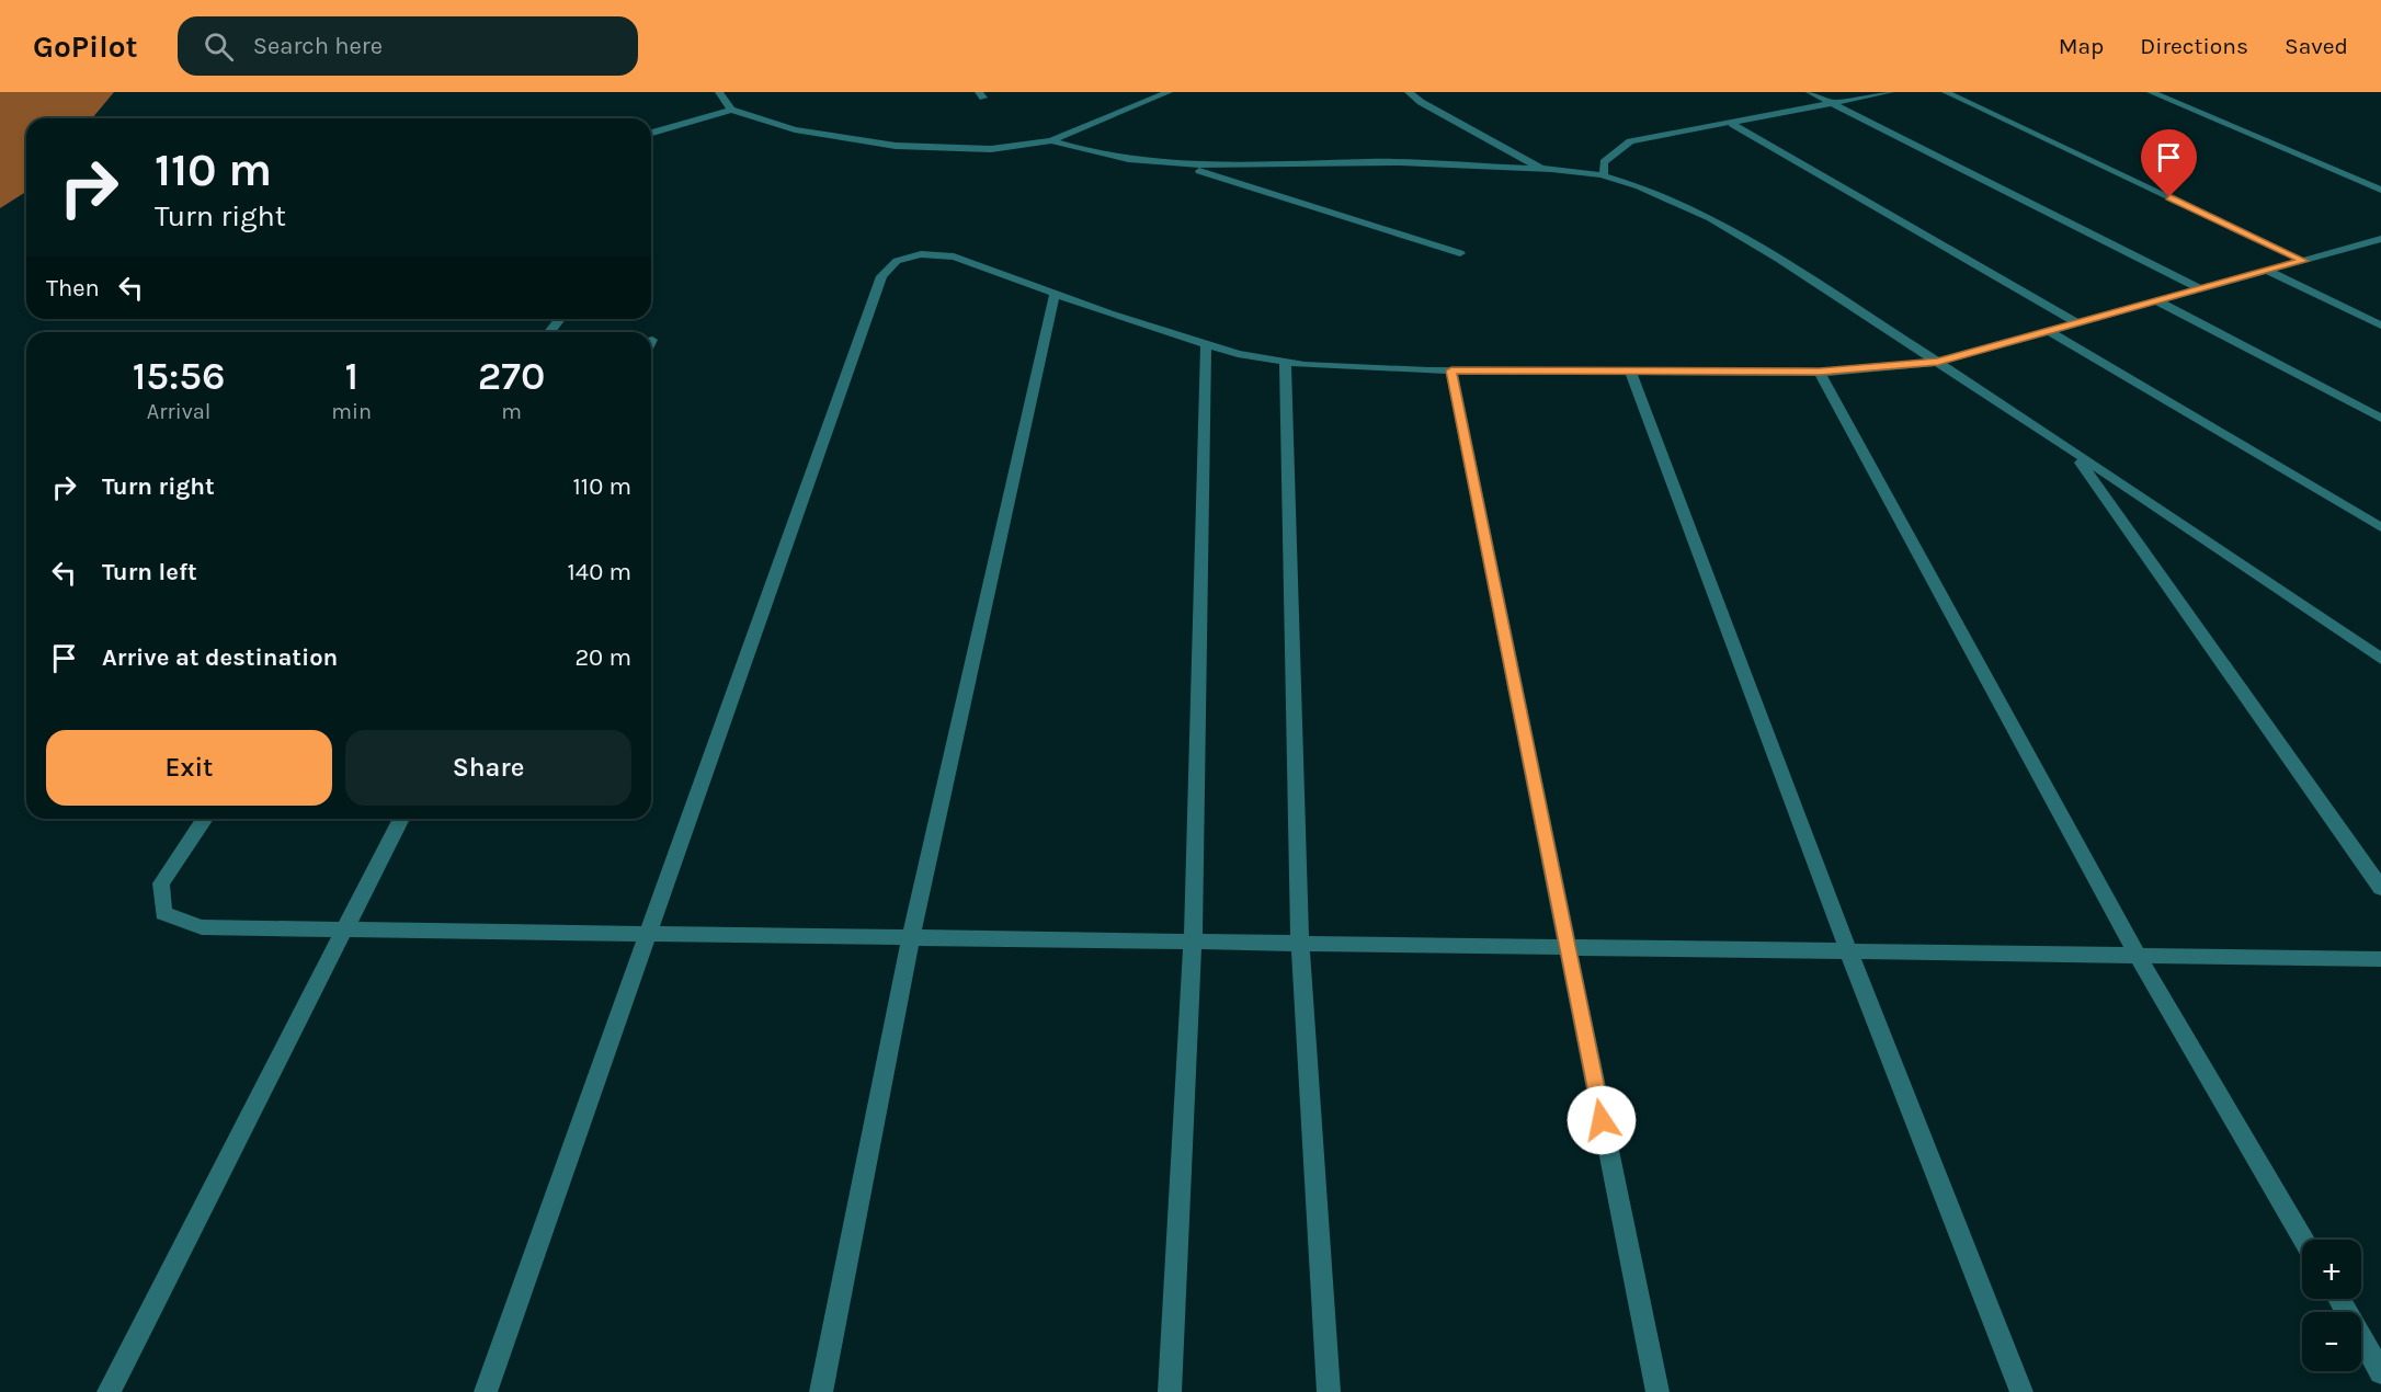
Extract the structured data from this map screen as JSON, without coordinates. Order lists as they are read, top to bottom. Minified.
{"page":{"header":"GoPilot","search":"Search here","nav":["Map","Directions","Saved"],"turn":["110 m","Turn right"],"then":"Then","eta":["15:56","Arrival","1","min","270","m"],"list":[{"name":"Turn right","value":"110 m"},{"name":"Turn left","value":"140 m"},{"name":"Arrive at destination","value":"20 m"}],"buttons":["Exit","Share"],"map_buttons":["+","−"]}}
